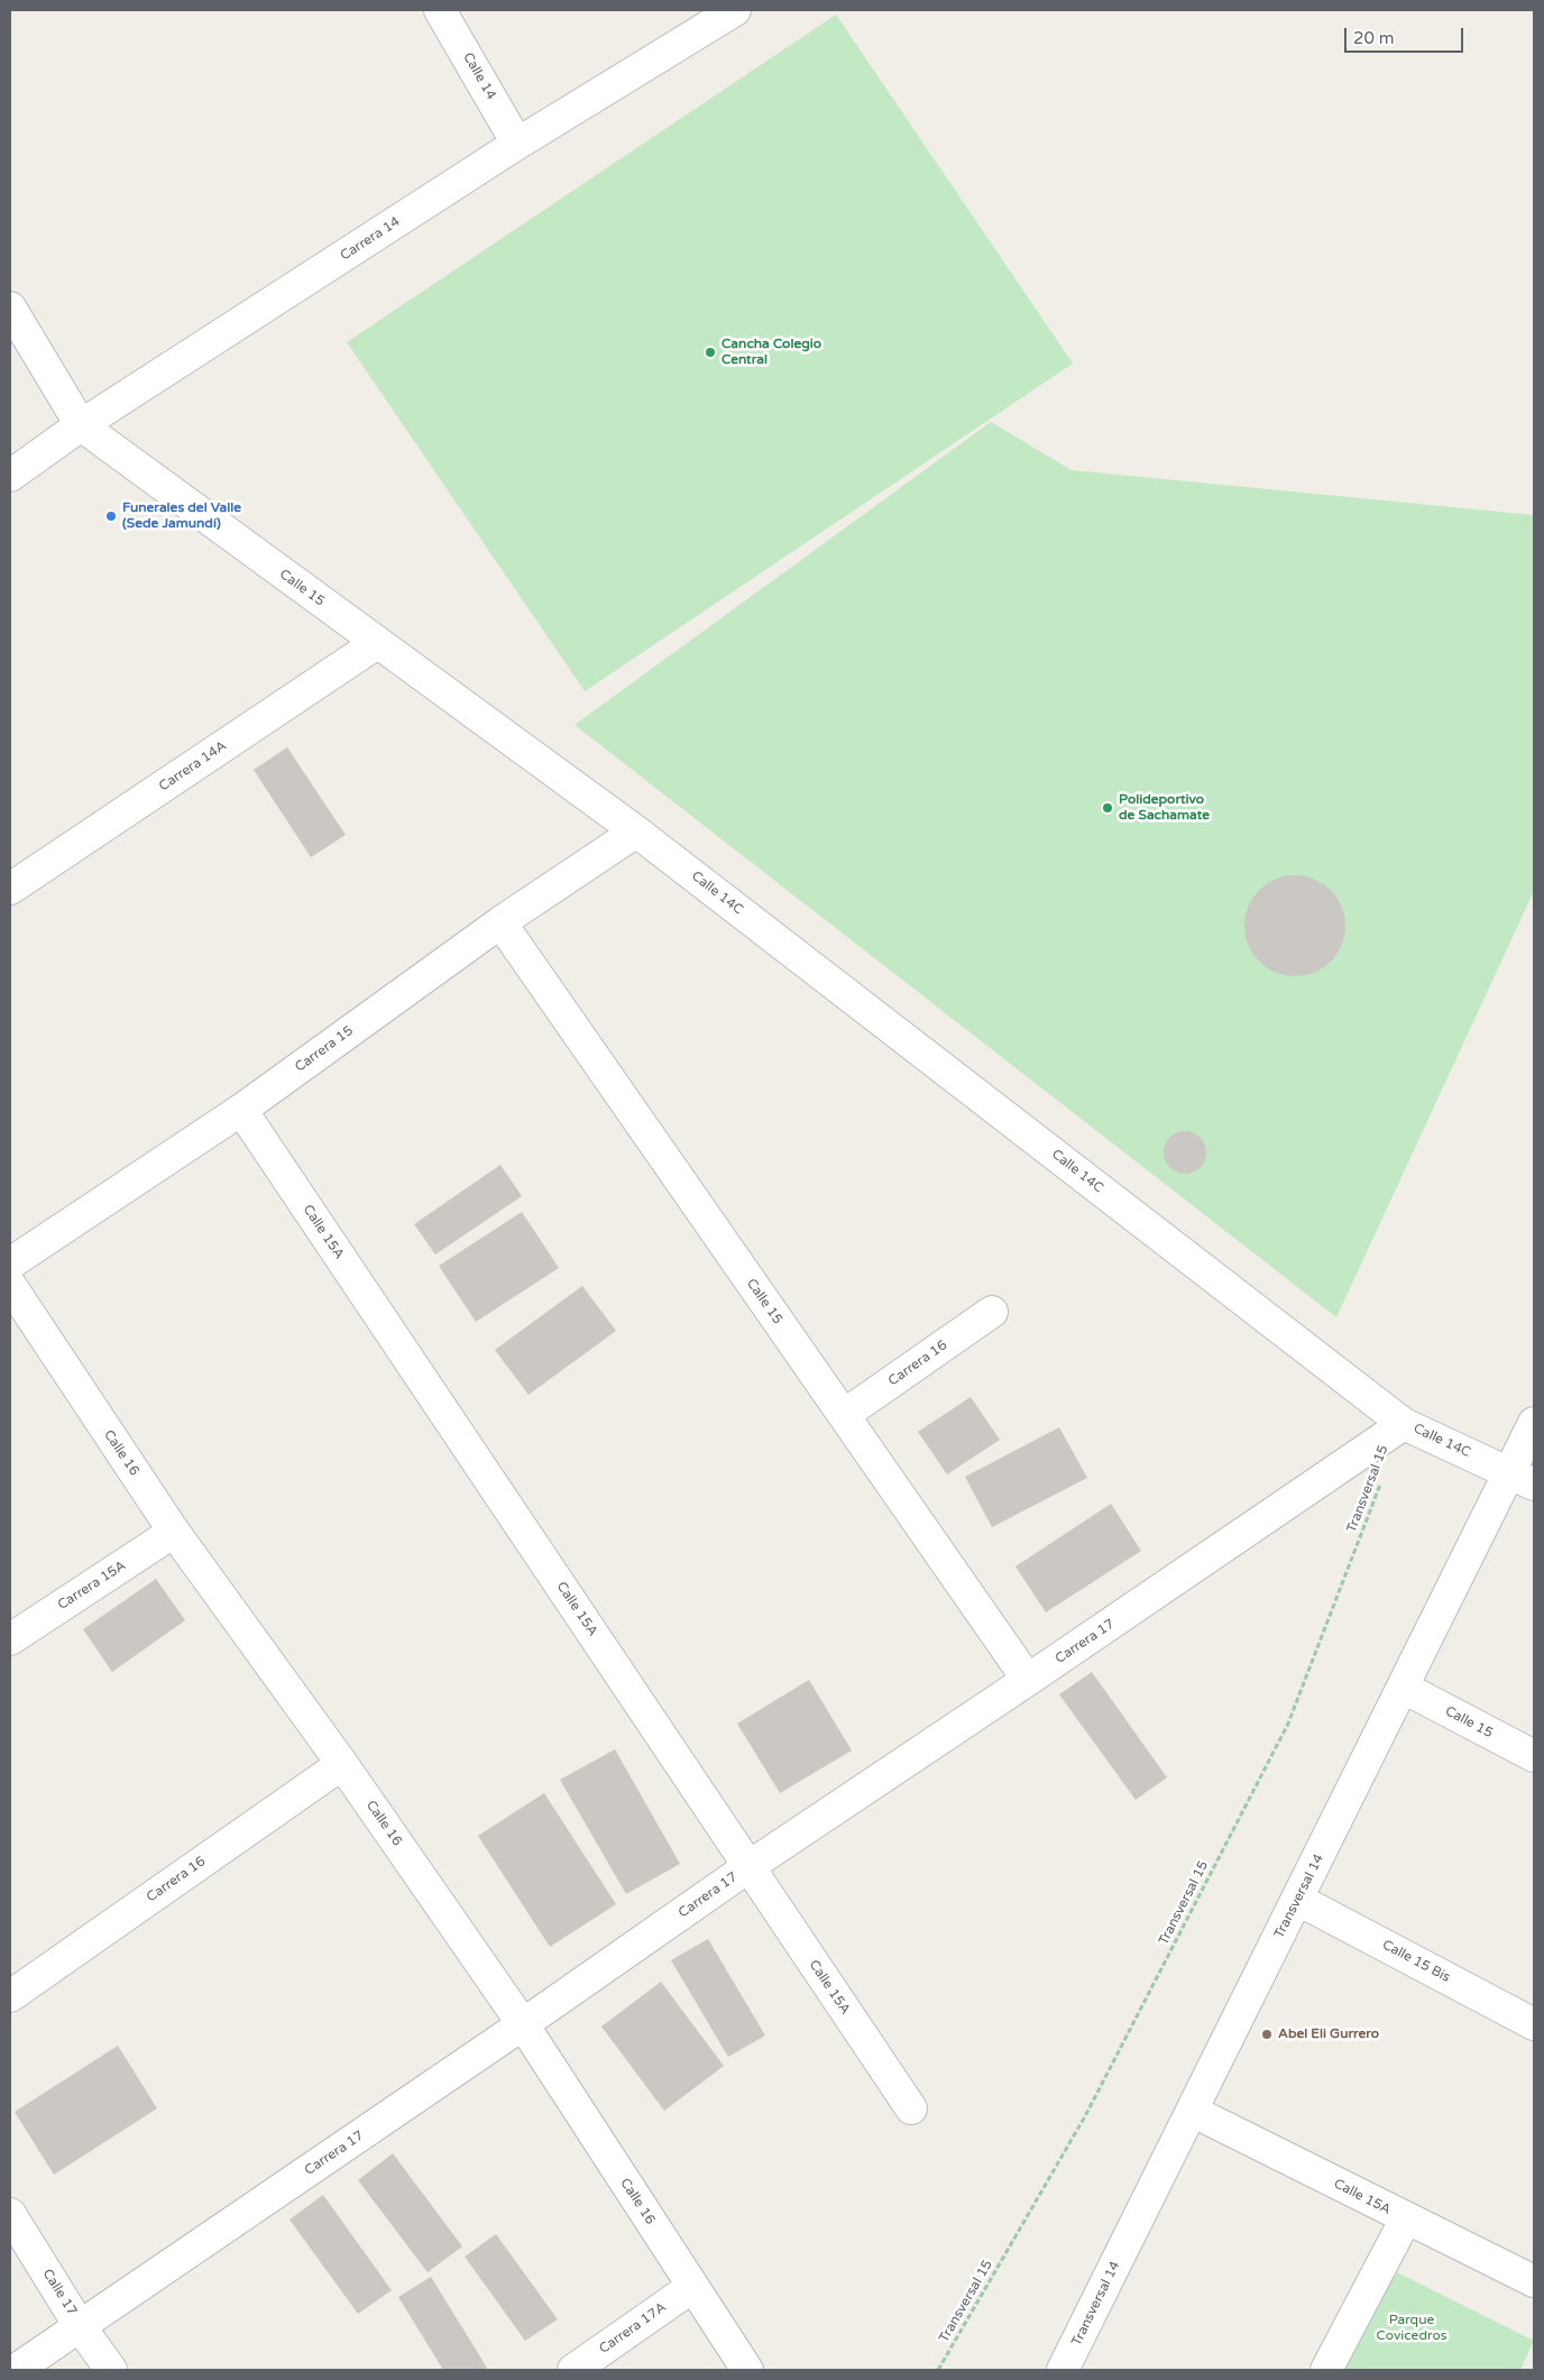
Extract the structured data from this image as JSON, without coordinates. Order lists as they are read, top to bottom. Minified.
{"streets":{"street":["Calle 14","Carrera 14","Calle 15","Carrera 14A","Calle 14C","Carrera 15","Calle 15A","Carrera 16","Calle 16","Carrera 15A","Carrera 17","Transversal 14","Calle 15 Bis","Calle 17","Carrera 17A"],"path":["Transversal 15"]},"crossings":[["Calle 14","Carrera 14"],["Carrera 14","Calle 15"],["Calle 15","Carrera 14A"],["Calle 15","Calle 14C"],["Calle 15","Carrera 15"],["Calle 15","Carrera 16"],["Calle 15","Carrera 17"],["Calle 15","Transversal 14"],["Calle 14C","Carrera 15"],["Calle 14C","Carrera 17"],["Calle 14C","Transversal 14"],["Carrera 15","Calle 15A"],["Calle 15A","Carrera 17"],["Calle 15A","Transversal 14"],["Carrera 16","Calle 16"],["Calle 16","Carrera 15A"],["Calle 16","Carrera 17"],["Calle 16","Carrera 17A"],["Carrera 17","Calle 17"],["Transversal 14","Calle 15 Bis"]],"parks":["Parque Covicedros"],"places":["Cancha Colegio Central","Funerales del Valle (Sede Jamundí)","Polideportivo de Sachamate","Abel Eli Gurrero"],"scale_bar":"20 m"}
